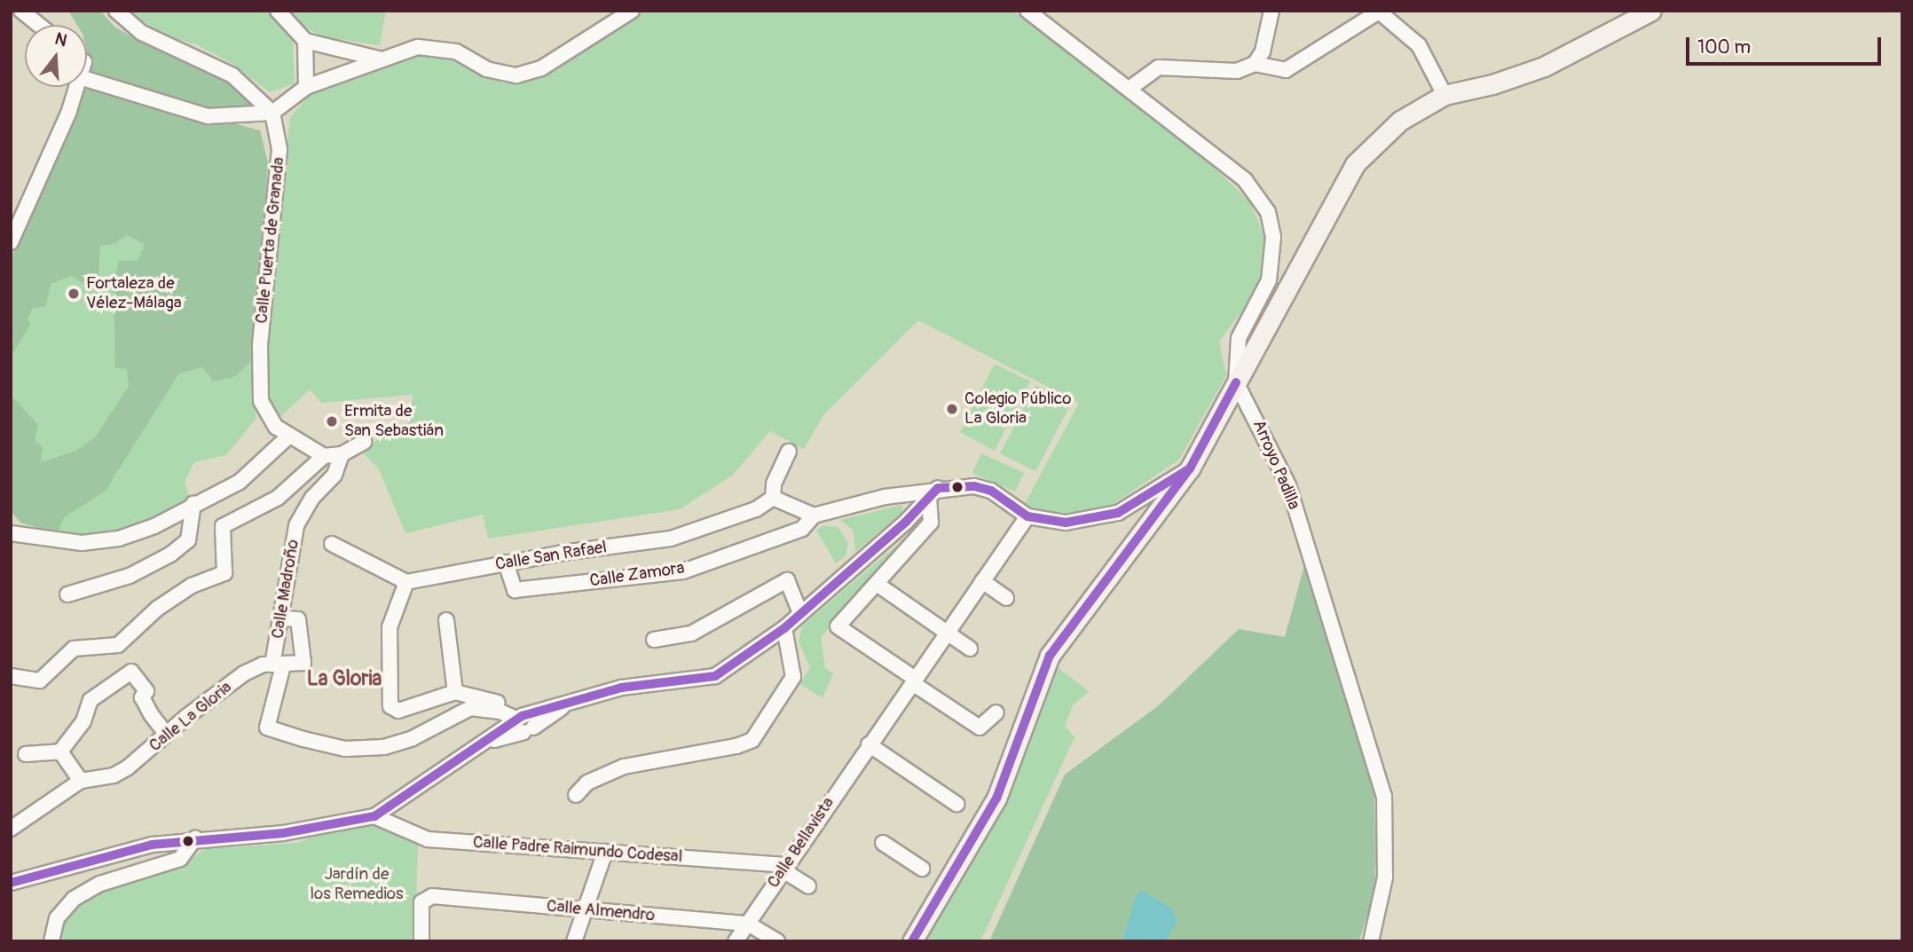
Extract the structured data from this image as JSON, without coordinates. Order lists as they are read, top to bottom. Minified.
{"streets":{"street":["Calle Puerta de Granada","Arroyo Padilla","Calle San Rafael","Calle Zamora","Calle Madroño","Calle La Gloria","Calle Bellavista","Calle Padre Raimundo Codesal","Calle Almendro"]},"crossings":[["Calle San Rafael","Calle Zamora"],["Calle Madroño","Calle La Gloria"],["Calle Bellavista","Calle Padre Raimundo Codesal"],["Calle Bellavista","Calle Almendro"]],"districts":["La Gloria"],"parks":["Jardín de los Remedios"],"places":["Fortaleza de Vélez-Málaga","Colegio Público La Gloria","Ermita de San Sebastián"],"scale_bar":"100 m","north":"top"}
